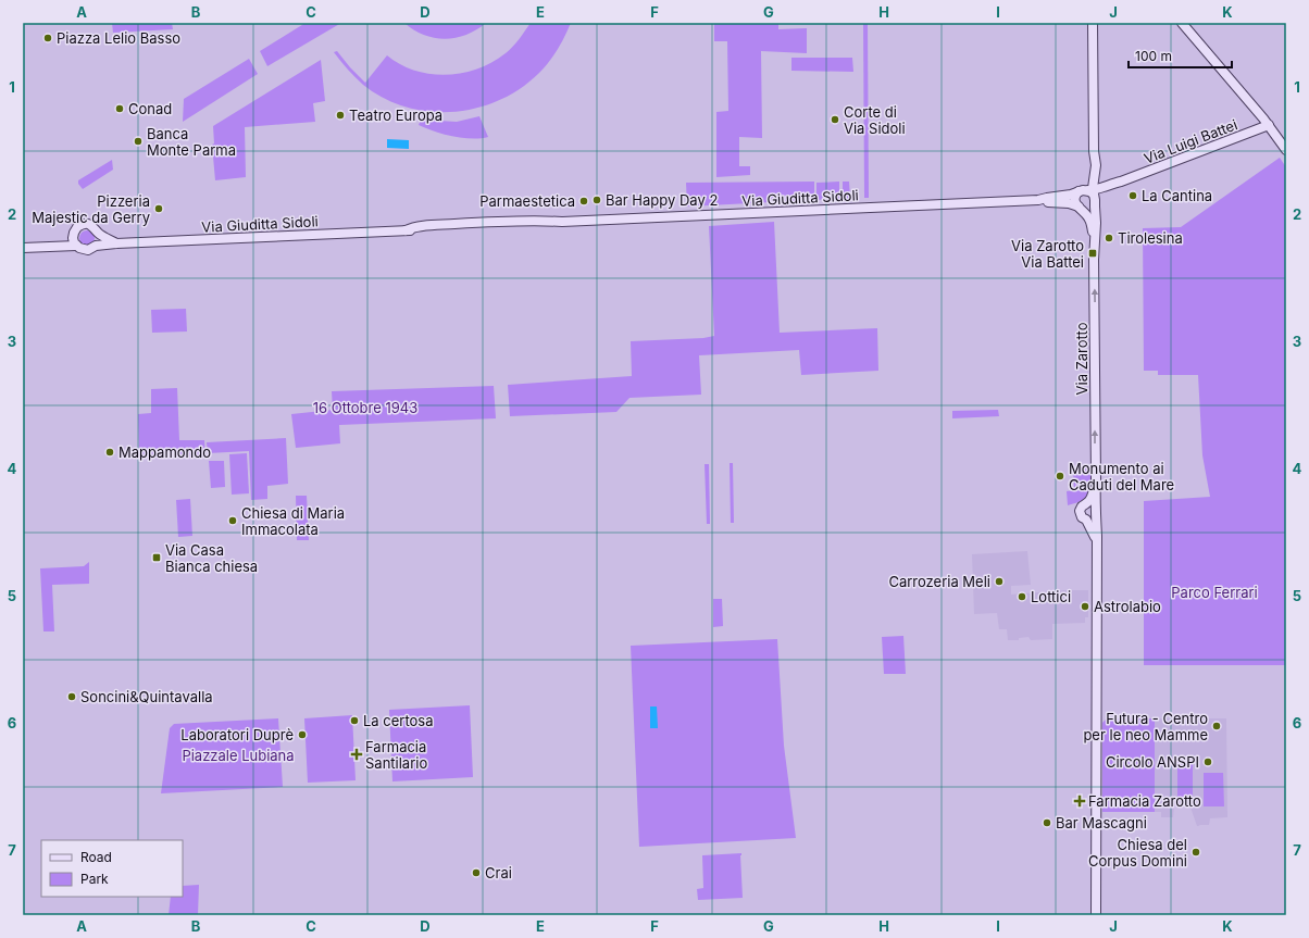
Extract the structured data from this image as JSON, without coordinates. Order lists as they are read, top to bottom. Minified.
{"streets":{"street":["Via Luigi Battei","Via Giuditta Sidoli","Via Zarotto"]},"crossings":[["Via Luigi Battei","Via Giuditta Sidoli"],["Via Luigi Battei","Via Zarotto"],["Via Giuditta Sidoli","Via Zarotto"]],"parks":["16 Ottobre 1943","Parco Ferrari","Piazzale Lubiana"],"places":{"other":["Piazza Lelio Basso","Conad","Teatro Europa","Corte di Via Sidoli","Banca Monte Parma","La Cantina","Bar Happy Day 2","Parmaestetica","Pizzeria Majestic da Gerry","Tirolesina","Mappamondo","Monumento ai Caduti del Mare","Chiesa di Maria Immacolata","Carrozeria Meli","Lottici","Astrolabio","Soncini&Quintavalla","La certosa","Futura - Centro per le neo Mamme","Laboratori Duprè","Circolo ANSPI","Bar Mascagni","Chiesa del Corpus Domini","Crai"],"transit":["Via Zarotto Via Battei","Via Casa Bianca chiesa"],"health":["Farmacia Santilario","Farmacia Zarotto"]},"legend":["Road","Park"],"scale_bar":"100 m","grid":{"columns":["A","B","C","D","E","F","G","H","I","J","K"],"rows":["1","2","3","4","5","6","7"]}}
